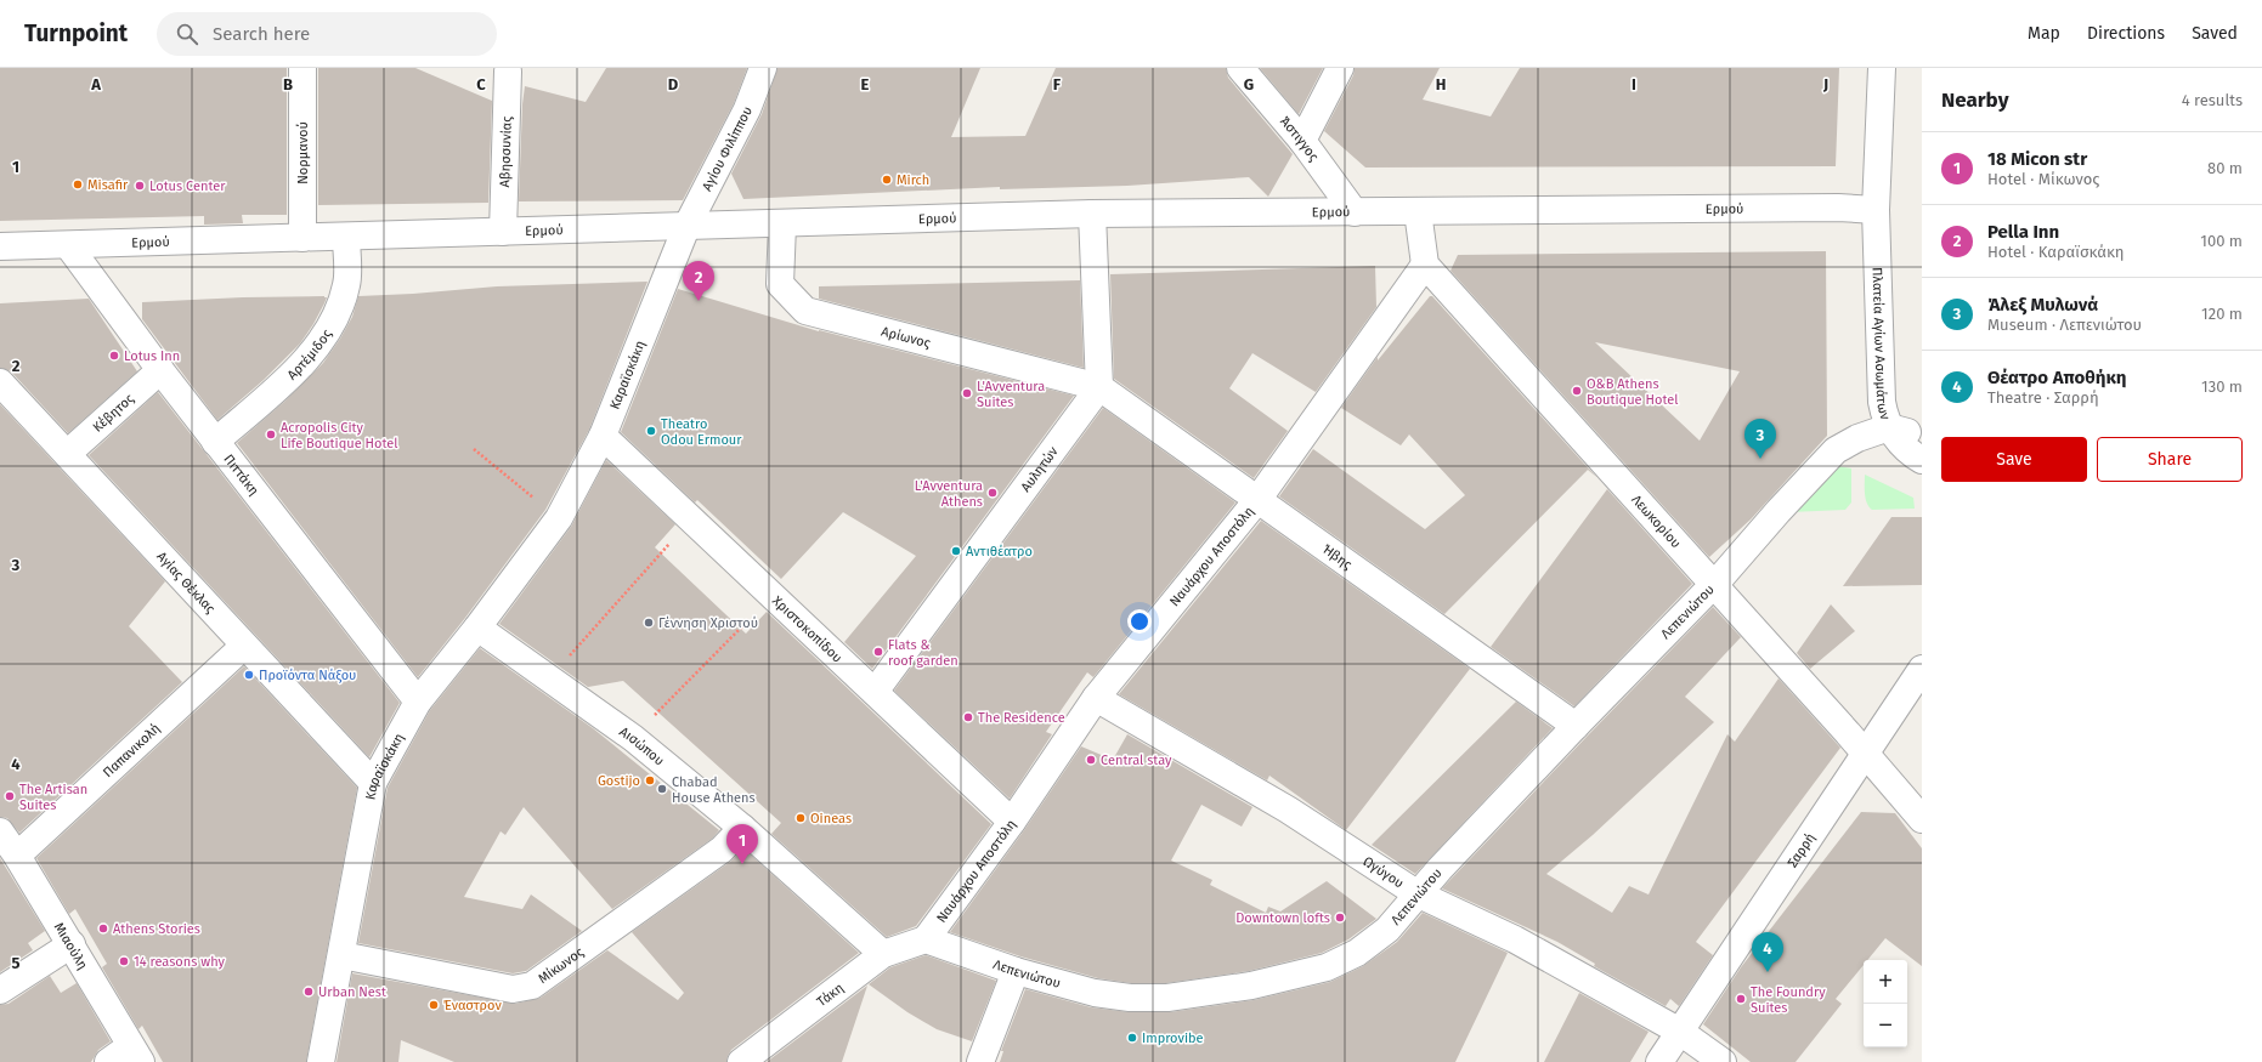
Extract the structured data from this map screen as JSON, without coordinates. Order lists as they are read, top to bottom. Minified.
{"streets":{"street":["Άστιγγος","Αγίου Φιλίππου","Αβησσυνίας","Νορμανού","Ερμού","Αρίωνος","Πλατεία Αγίων Ασωμάτων","Αρτέμιδος","Καραϊσκάκη","Κέβητος","Αυλητών","Πιττάκη","Λεωκορίου","Ναυάρχου Αποστόλη","Ήβης","Αγίας Θέκλας","Λεπενιώτου","Χριστοκοπίδου","Αισώπου","Παπανικολή","Σαρρή","Ωγύγου","Μιαούλη","Μίκωνος","Τάκη"]},"crossings":[["Άστιγγος","Ερμού"],["Αγίου Φιλίππου","Ερμού"],["Αγίου Φιλίππου","Καραϊσκάκη"],["Αβησσυνίας","Ερμού"],["Νορμανού","Ερμού"],["Ερμού","Αρίωνος"],["Ερμού","Πλατεία Αγίων Ασωμάτων"],["Ερμού","Αρτέμιδος"],["Ερμού","Καραϊσκάκη"],["Ερμού","Πιττάκη"],["Αρίωνος","Αυλητών"],["Αρίωνος","Ήβης"],["Πλατεία Αγίων Ασωμάτων","Λεπενιώτου"],["Αρτέμιδος","Πιττάκη"],["Καραϊσκάκη","Πιττάκη"],["Καραϊσκάκη","Αγίας Θέκλας"],["Καραϊσκάκη","Χριστοκοπίδου"],["Καραϊσκάκη","Αισώπου"],["Καραϊσκάκη","Μίκωνος"],["Κέβητος","Πιττάκη"],["Κέβητος","Αγίας Θέκλας"],["Αυλητών","Ήβης"],["Αυλητών","Χριστοκοπίδου"],["Λεωκορίου","Ναυάρχου Αποστόλη"],["Λεωκορίου","Λεπενιώτου"],["Λεωκορίου","Σαρρή"],["Ναυάρχου Αποστόλη","Ήβης"],["Ναυάρχου Αποστόλη","Λεπενιώτου"],["Ναυάρχου Αποστόλη","Χριστοκοπίδου"],["Ναυάρχου Αποστόλη","Ωγύγου"],["Ναυάρχου Αποστόλη","Τάκη"],["Ήβης","Λεπενιώτου"],["Αγίας Θέκλας","Παπανικολή"],["Λεπενιώτου","Ωγύγου"],["Λεπενιώτου","Τάκη"],["Αισώπου","Μίκωνος"],["Αισώπου","Τάκη"],["Παπανικολή","Μιαούλη"],["Σαρρή","Ωγύγου"]],"places":["Mirch","Misafir","Lotus Center","Lotus Inn","O&B Athens Boutique Hotel","L'Avventura Suites","Theatro Odou Ermour","Acropolis City Life Boutique Hotel","L'Avventura Athens","Αντιθέατρο","Γέννηση Χριστού","Flats & roof garden","Προϊόντα Νάξου","The Residence","Central stay","Gostijo","Chabad House Athens","The Artisan Suites","Oineas","Downtown lofts","Athens Stories","14 reasons why","Urban Nest","The Foundry Suites","Έναστρον","Improvibe"],"page":{"header":"Turnpoint","search":"Search here","nav":["Map","Directions","Saved"],"heading":["Nearby","4 results"],"list":[{"mark":"1","name":"18 Micon str","note":"Hotel · Μίκωνος","value":"80 m"},{"mark":"2","name":"Pella Inn","note":"Hotel · Καραϊσκάκη","value":"100 m"},{"mark":"3","name":"Άλεξ Μυλωνά","note":"Museum · Λεπενιώτου","value":"120 m"},{"mark":"4","name":"Θέατρο Αποθήκη","note":"Theatre · Σαρρή","value":"130 m"}],"pins":["2","3","1","4"],"buttons":["Save","Share"],"map_buttons":["+","−"]},"grid":{"columns":["A","B","C","D","E","F","G","H","I","J"],"rows":["1","2","3","4","5"]}}
